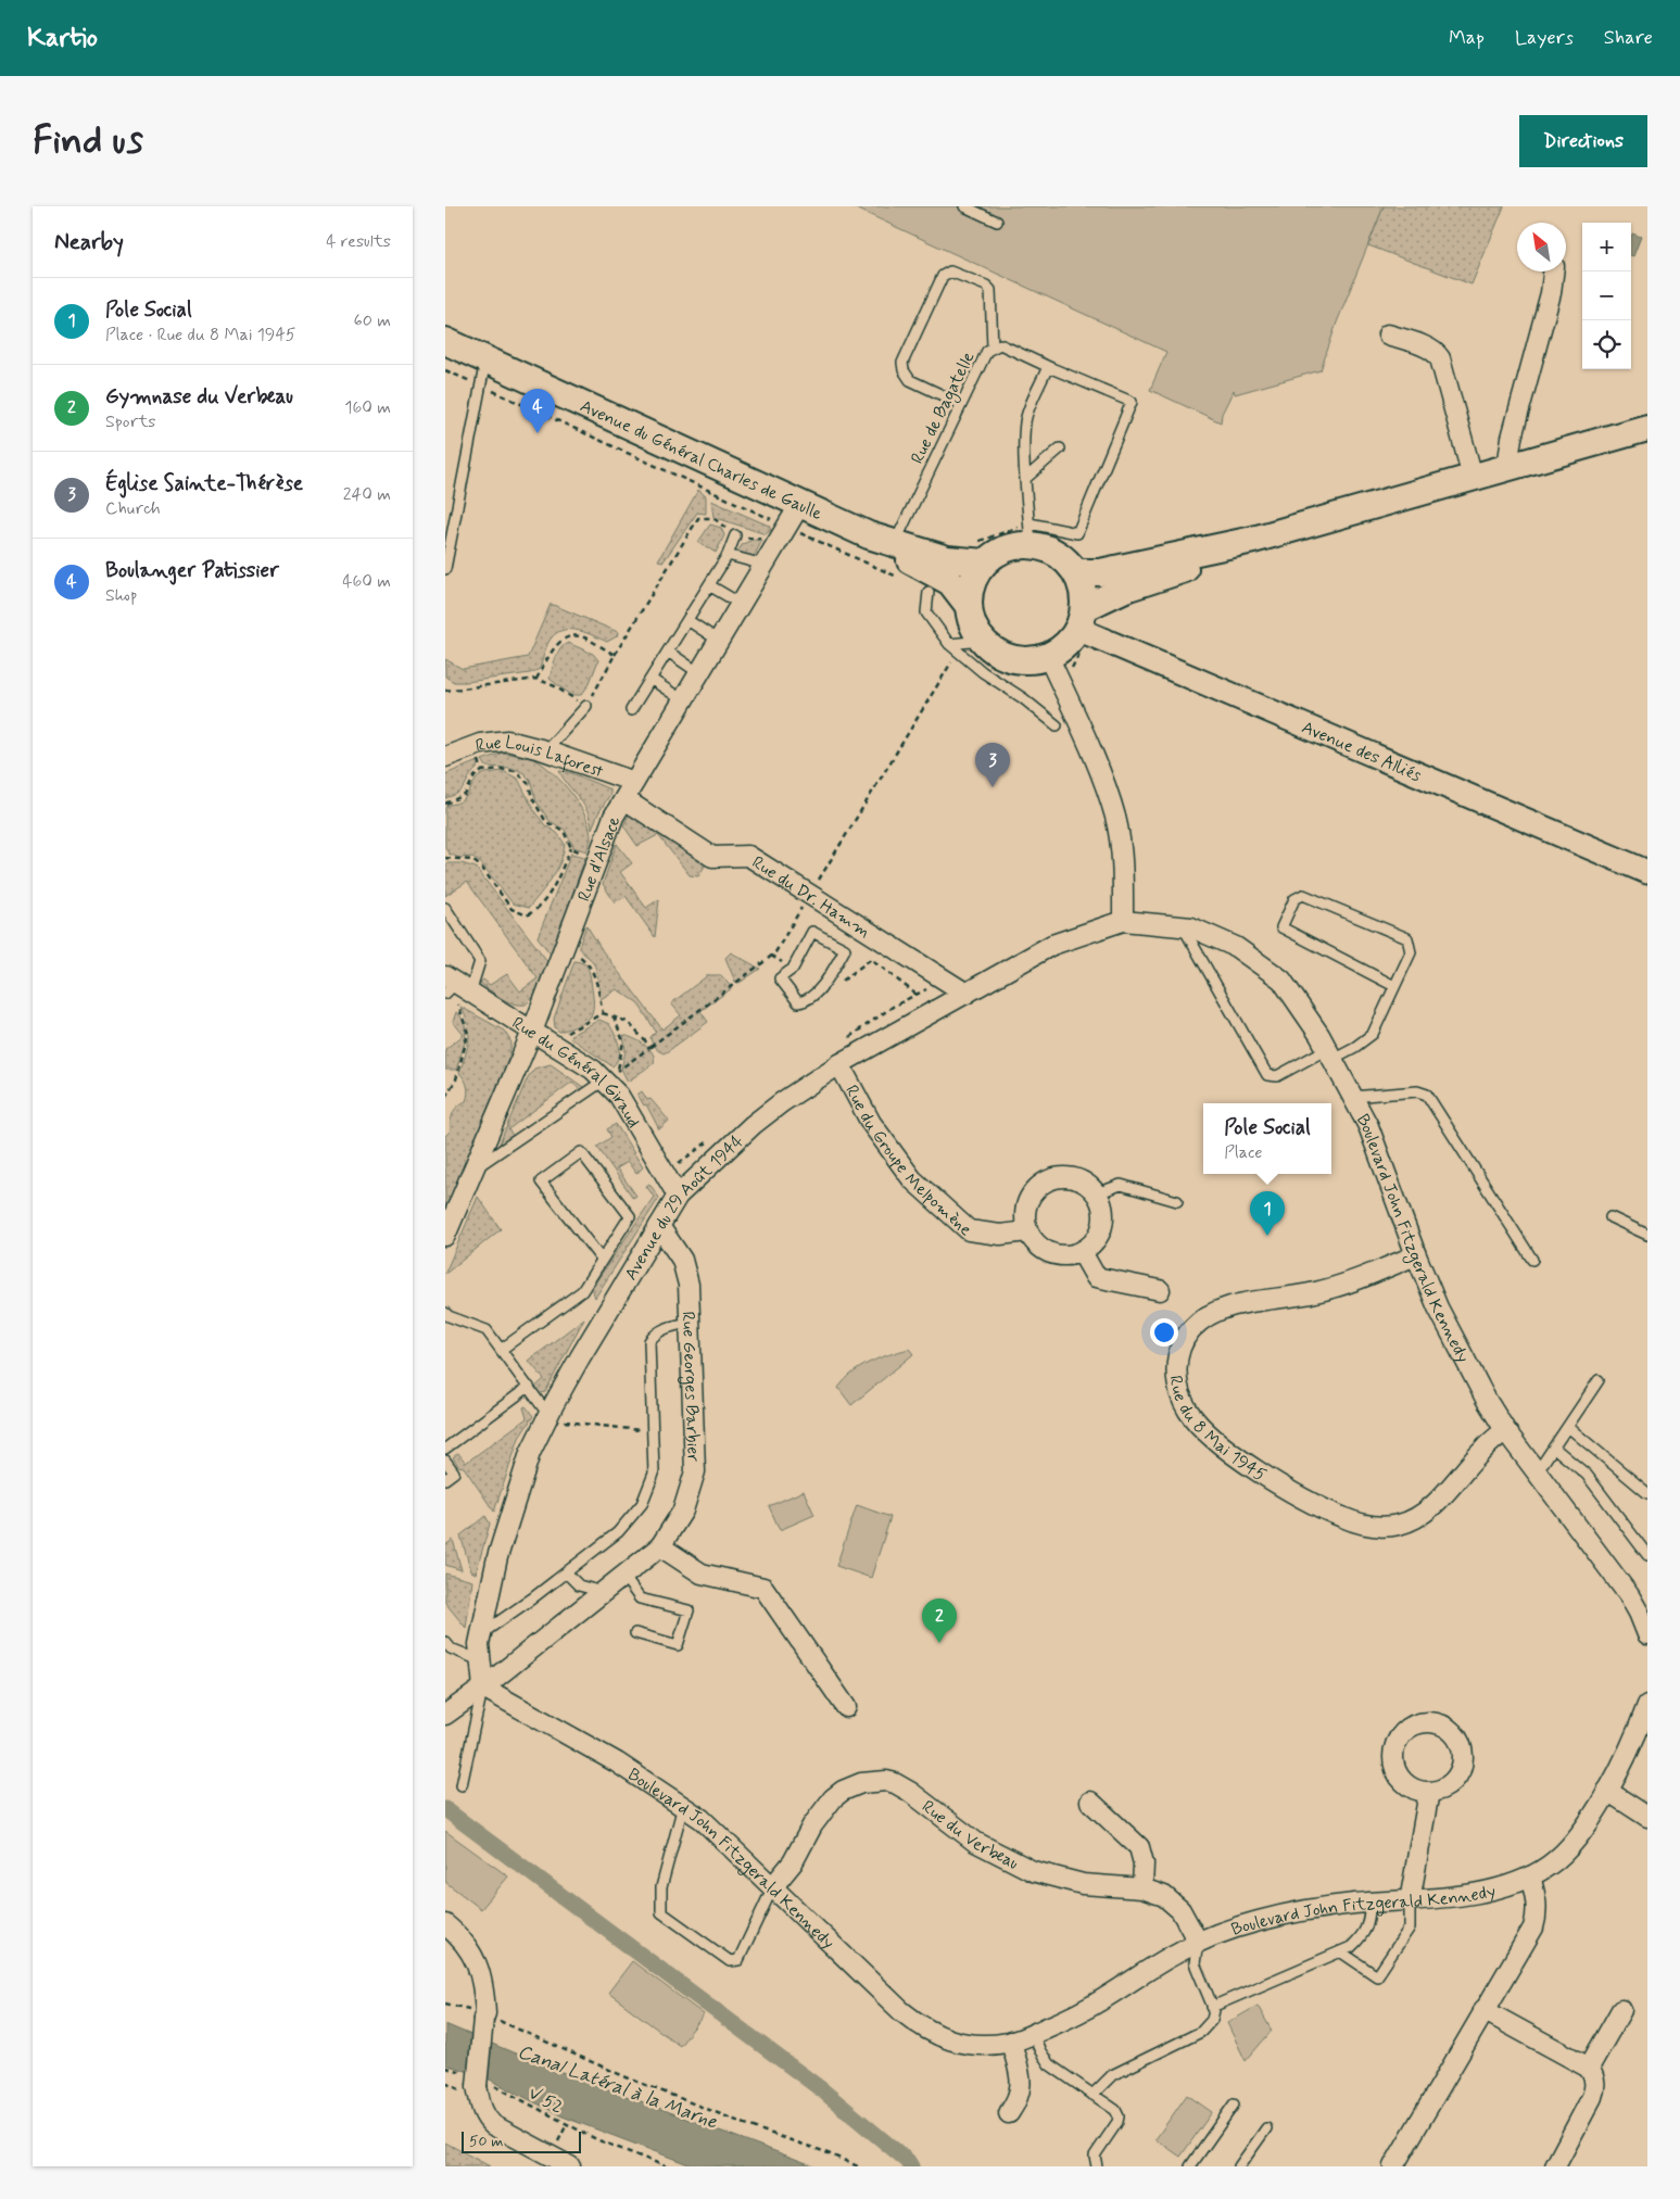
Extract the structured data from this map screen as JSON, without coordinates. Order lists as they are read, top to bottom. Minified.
{"streets":{"main road":["Avenue du Général Charles de Gaulle"],"street":["Avenue des Alliés","Rue Louis Laforest","Rue d'Alsace","Rue du Dr. Hamm","Rue du Général Giraud","Rue du Groupe Melpomène","Avenue du 29 Août 1944","Boulevard John Fitzgerald Kennedy","Rue Georges Barbier","Rue du 8 Mai 1945","Rue du Verbeau"],"lane":["Rue de Bagatelle"],"path":["V 52"]},"crossings":[["Rue de Bagatelle","Avenue du Général Charles de Gaulle"],["Rue de Bagatelle","Avenue des Alliés"],["Avenue du Général Charles de Gaulle","Avenue des Alliés"],["Avenue du Général Charles de Gaulle","Rue d'Alsace"],["Rue Louis Laforest","Rue d'Alsace"],["Rue d'Alsace","Rue du Dr. Hamm"],["Rue d'Alsace","Rue du Général Giraud"],["Rue du Dr. Hamm","Avenue du 29 Août 1944"],["Rue du Général Giraud","Avenue du 29 Août 1944"],["Rue du Groupe Melpomène","Avenue du 29 Août 1944"],["Avenue du 29 Août 1944","Boulevard John Fitzgerald Kennedy"],["Avenue du 29 Août 1944","Rue Georges Barbier"],["Boulevard John Fitzgerald Kennedy","Rue Georges Barbier"],["Boulevard John Fitzgerald Kennedy","Rue du 8 Mai 1945"],["Boulevard John Fitzgerald Kennedy","Rue du Verbeau"]],"water":["Canal Latéral à la Marne"],"scale_bar":"50 m","north":"top left","page":{"header":"Kartio","nav":["Map","Layers","Share"],"buttons":"Directions","title":"Find us","heading":["Nearby","4 results"],"map_buttons":["+","−"],"list":[{"mark":"1","name":"Pole Social","note":"Place · Rue du 8 Mai 1945","value":"60 m"},{"mark":"2","name":"Gymnase du Verbeau","note":"Sports","value":"160 m"},{"mark":"3","name":"Église Sainte-Thérèse","note":"Church","value":"240 m"},{"mark":"4","name":"Boulanger Patissier","note":"Shop","value":"460 m"}],"pins":["4","3","1","2"],"popup":["Pole Social","Place"],"scale":"50 m"}}
